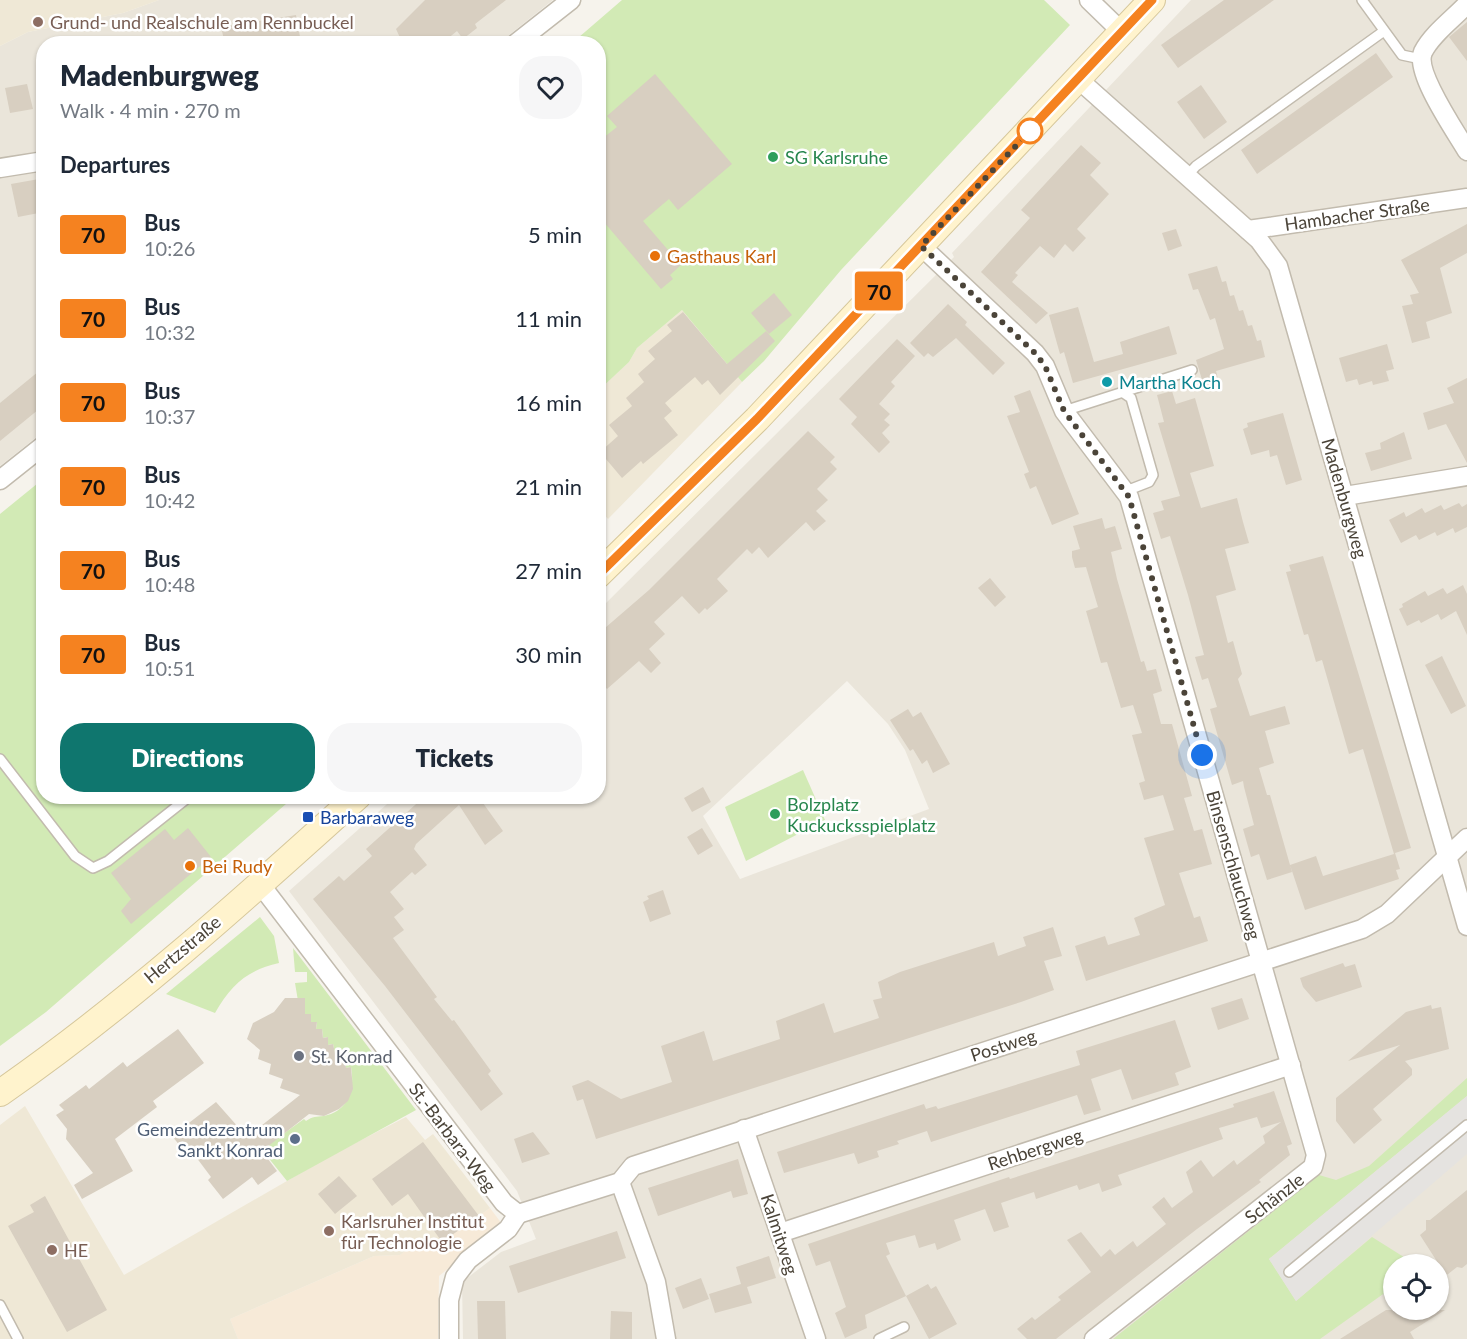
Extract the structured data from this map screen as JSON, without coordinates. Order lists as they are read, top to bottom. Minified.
{"streets":{"main road":["Hertzstraße"],"street":["Hambacher Straße","Madenburgweg","Binsenschlauchweg","Postweg","St.-Barbara-Weg","Rehbergweg","Schänzle","Kalmitweg"]},"crossings":[["Hambacher Straße","Madenburgweg"],["Madenburgweg","Postweg"],["Binsenschlauchweg","Postweg"],["Binsenschlauchweg","Schänzle"],["Hertzstraße","St.-Barbara-Weg"],["Postweg","St.-Barbara-Weg"],["Postweg","Schänzle"],["Postweg","Kalmitweg"],["Rehbergweg","Schänzle"],["Rehbergweg","Kalmitweg"]],"places":{"other":["Grund- und Realschule am Rennbuckel","SG Karlsruhe","Gasthaus Karl","Martha Koch","Bolzplatz Kuckucksspielplatz","Bei Rudy","St. Konrad","Gemeindezentrum Sankt Konrad","Karlsruher Institut für Technologie","HE"],"transit":["Barbaraweg"]},"lines":["bus line 70"],"page":{"on_map":"70","heading":[["Madenburgweg","Walk · 4 min · 270 m"],"Departures"],"list":[{"mark":"70","name":"Bus","note":"10:26","value":"5 min"},{"mark":"70","name":"Bus","note":"10:32","value":"11 min"},{"mark":"70","name":"Bus","note":"10:37","value":"16 min"},{"mark":"70","name":"Bus","note":"10:42","value":"21 min"},{"mark":"70","name":"Bus","note":"10:48","value":"27 min"},{"mark":"70","name":"Bus","note":"10:51","value":"30 min"}],"buttons":["Directions","Tickets"]}}
